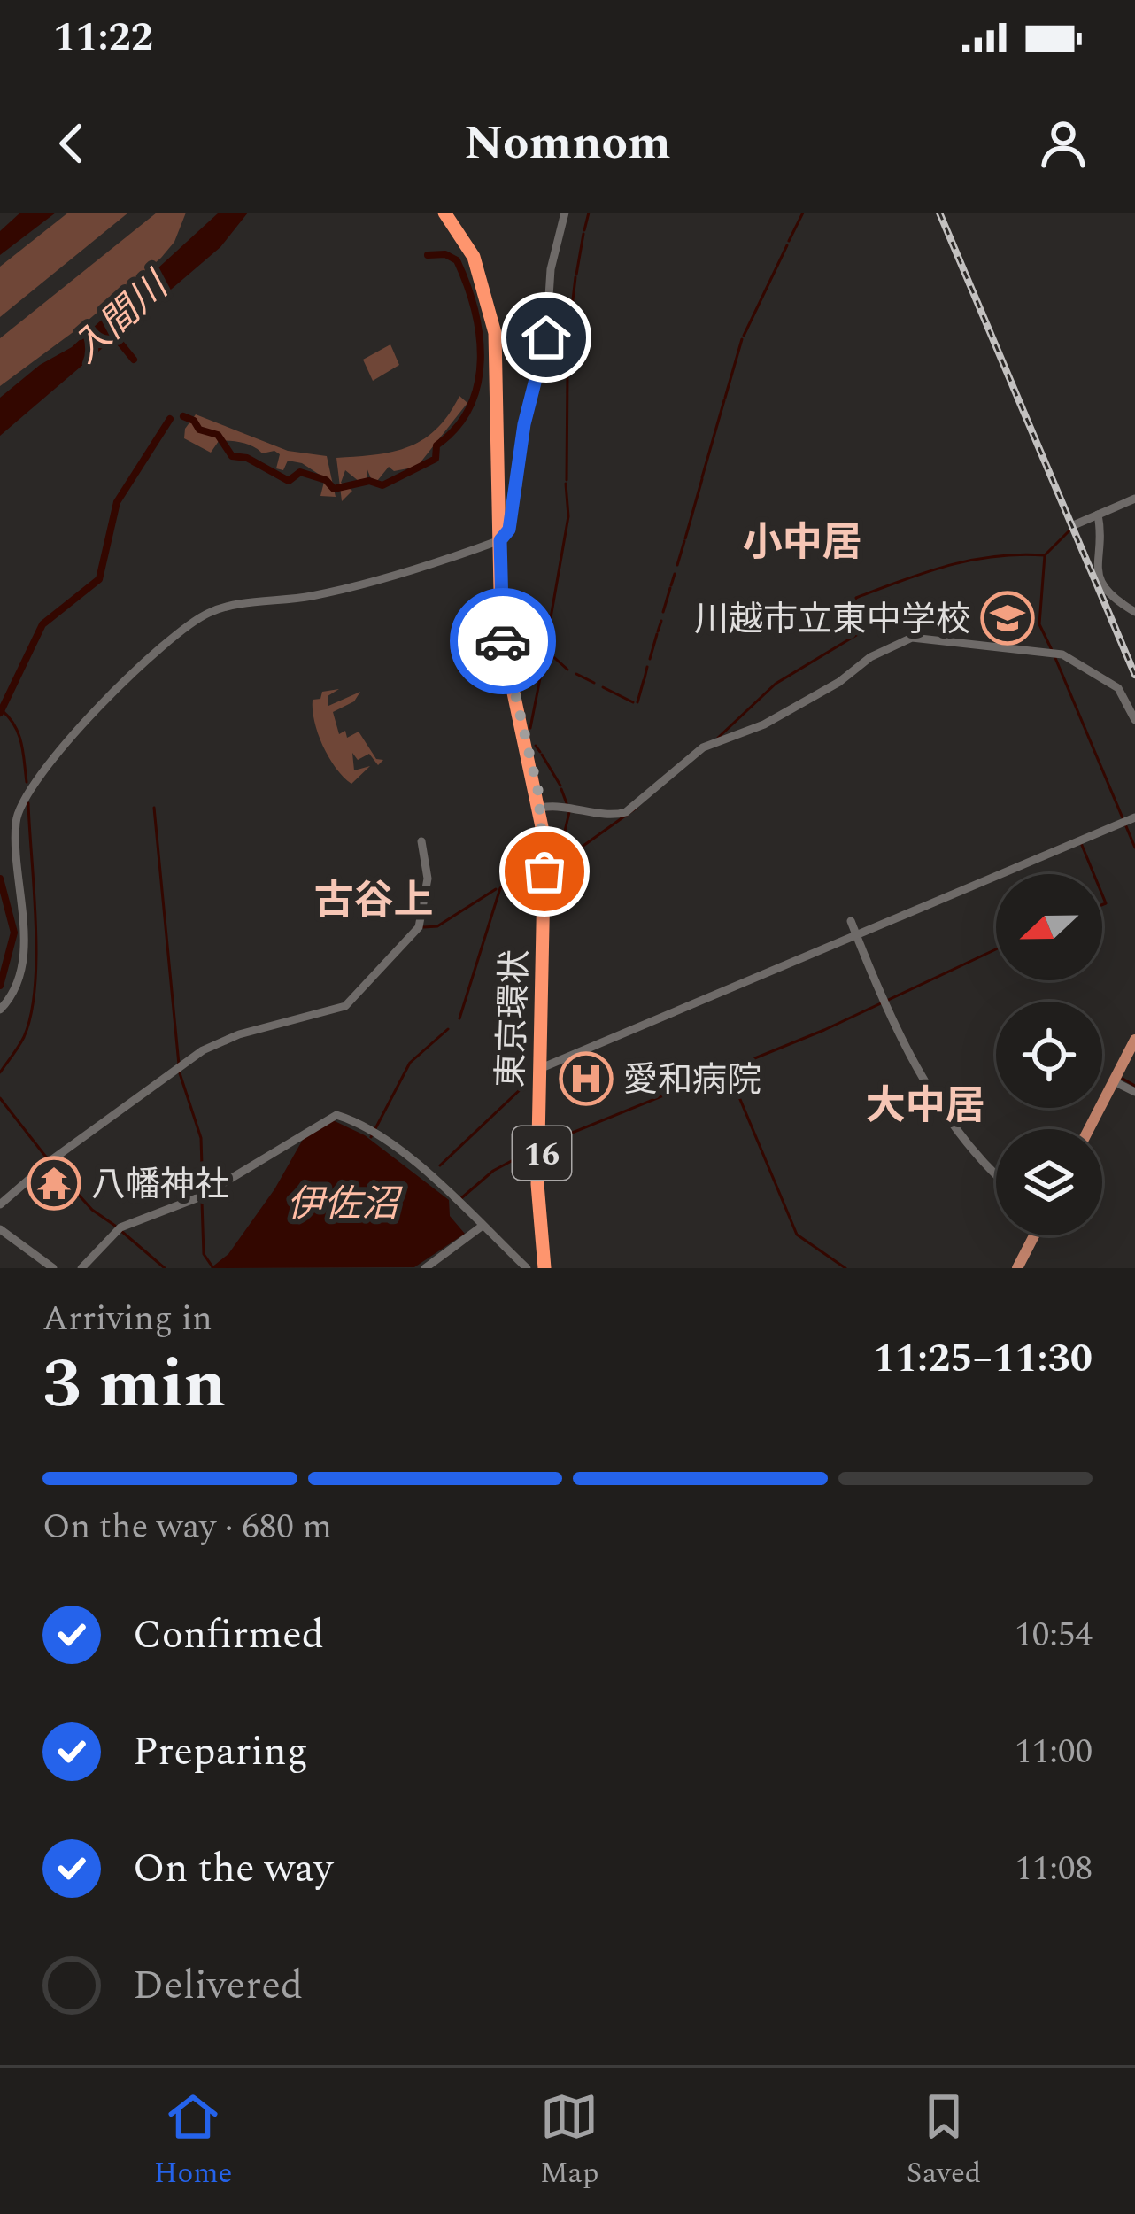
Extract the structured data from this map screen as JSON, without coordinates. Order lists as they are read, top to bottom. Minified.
{"streets":{"highway":["東京環状","16"]},"districts":["小中居","古谷上","大中居"],"water":["入間川","伊佐沼"],"places":{"school or university":["川越市立東中学校"],"hospital":["愛和病院"],"temple":["八幡神社"]},"north":"left","page":{"status":"11:22","header":"Nomnom","heading":["3 min","Arriving in","11:25–11:30"],"bar":"On the way · 680 m","list":[["Confirmed","10:54"],["Preparing","11:00"],["On the way","11:08"],"Delivered"],"tabs":["Home","Map","Saved"]}}
